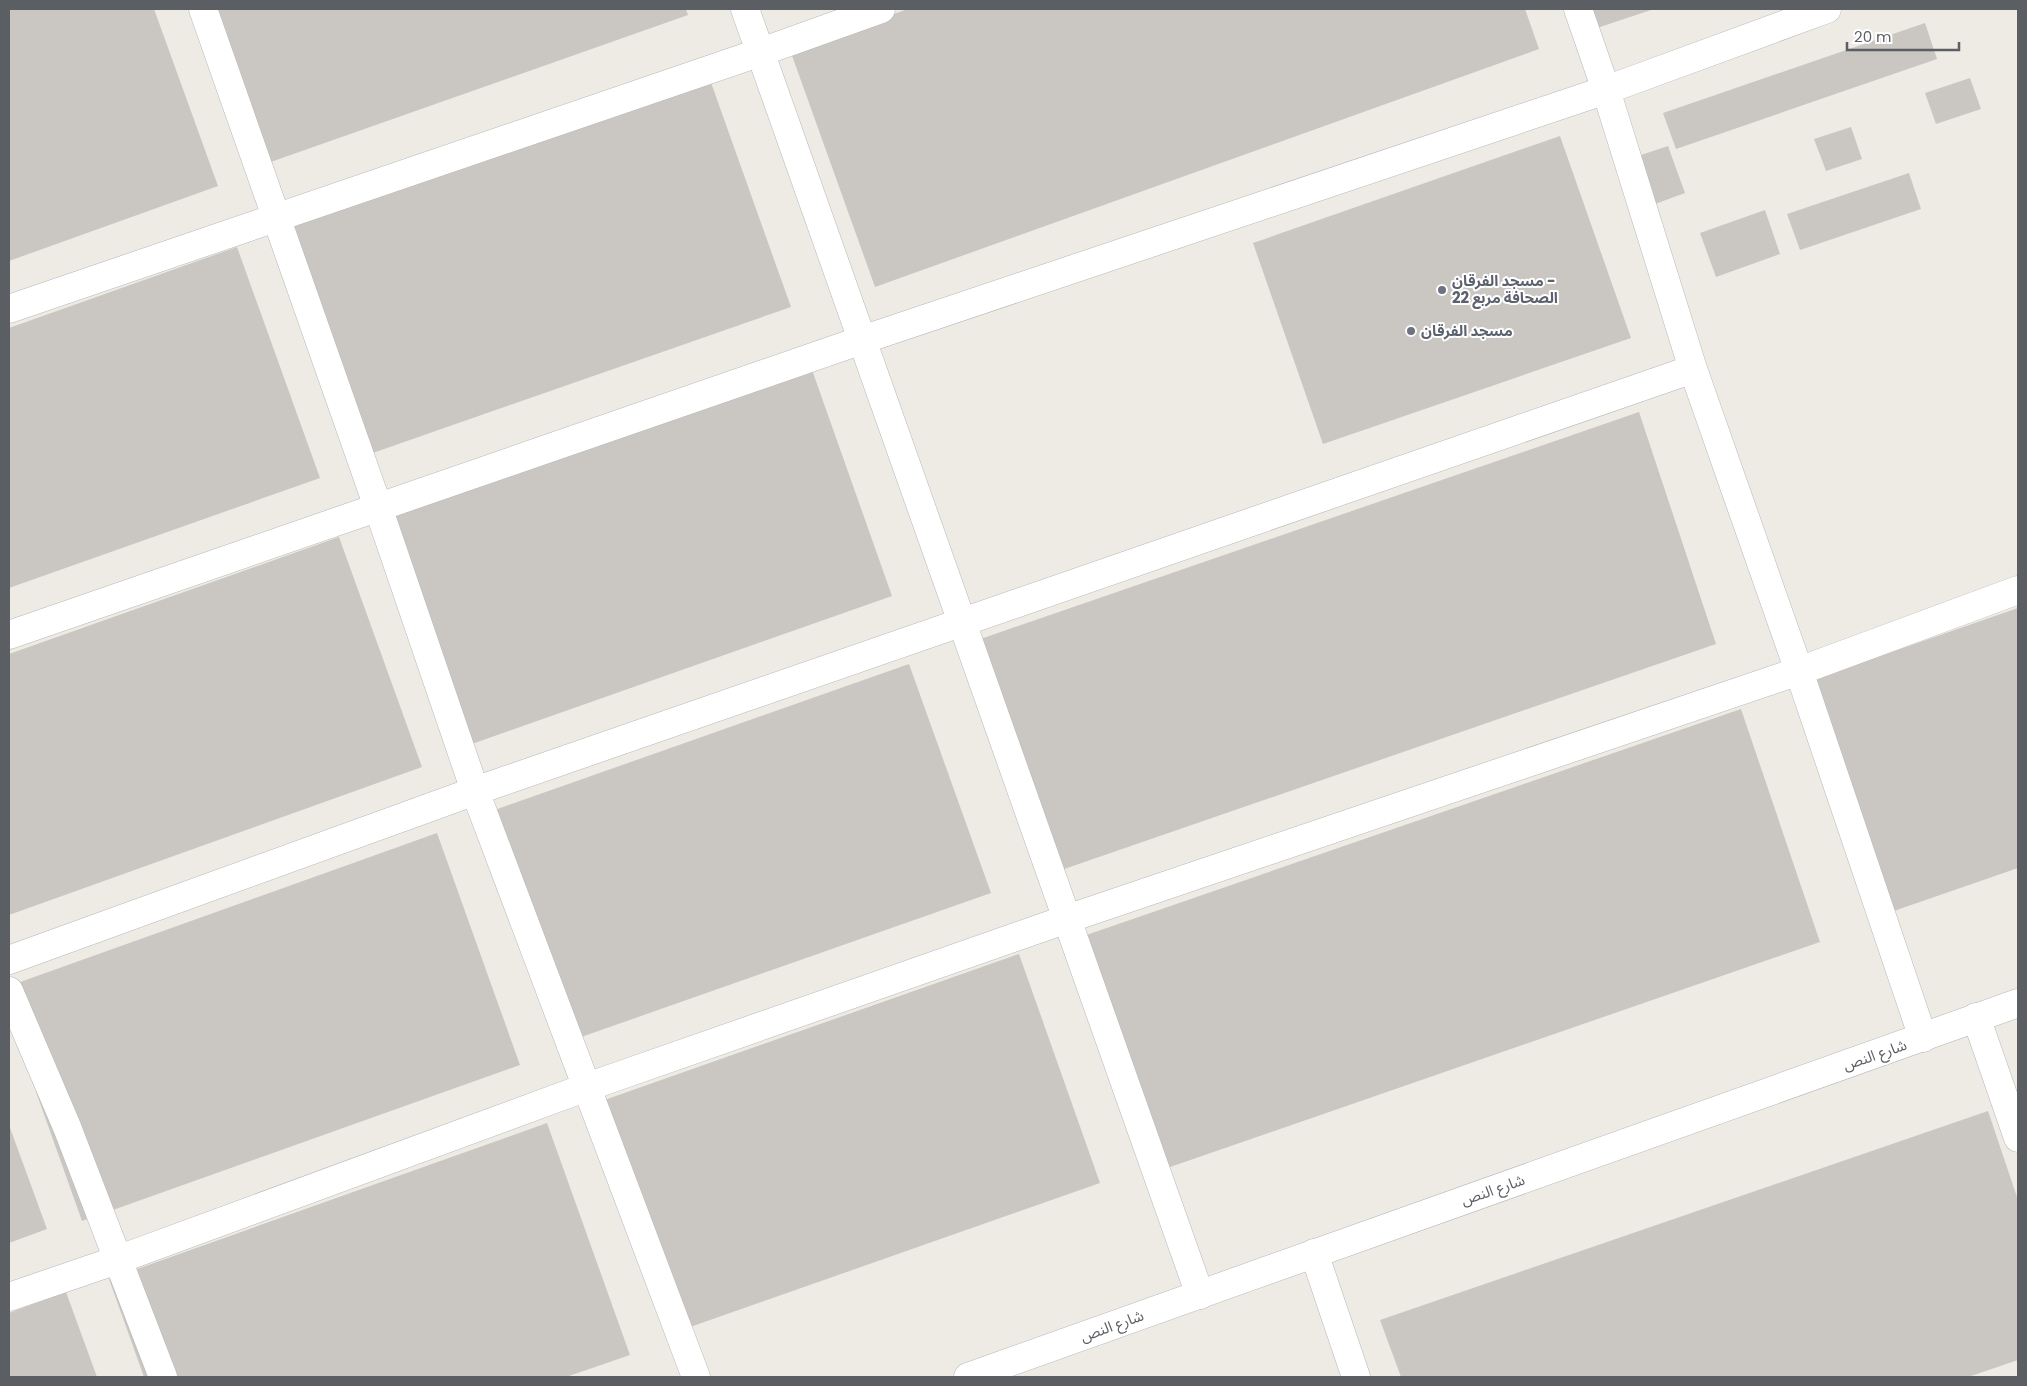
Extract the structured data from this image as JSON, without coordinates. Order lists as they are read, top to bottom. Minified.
{"streets":{"street":["شارع النص"]},"places":["مسجد الفرقان - الصحافة مربع 22","مسجد الفرقان"],"scale_bar":"20 m"}
